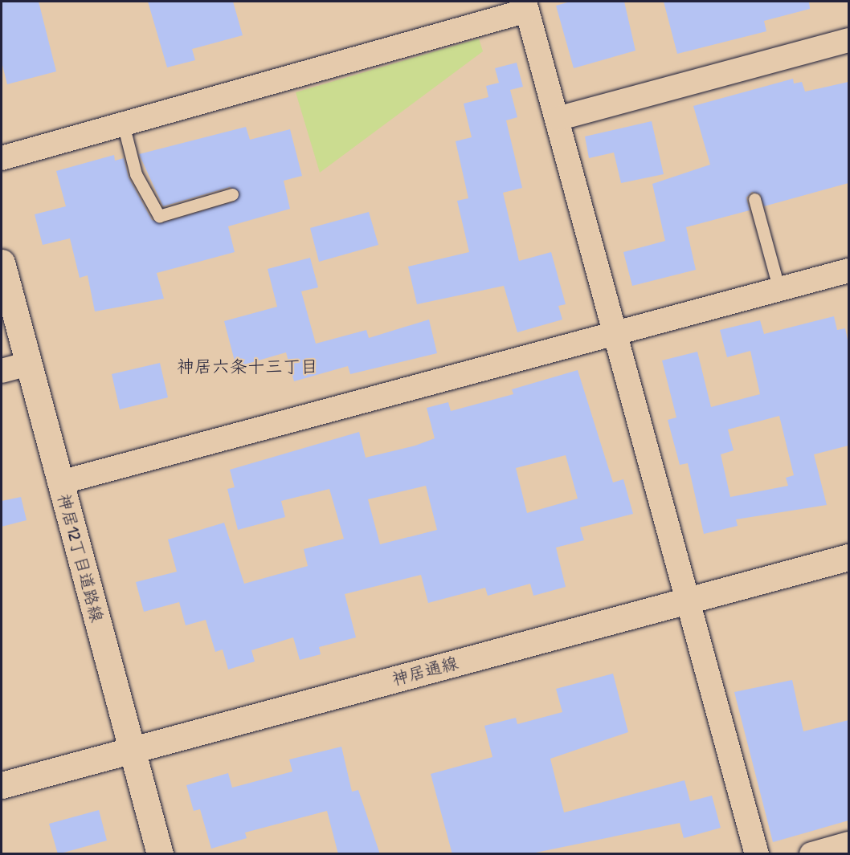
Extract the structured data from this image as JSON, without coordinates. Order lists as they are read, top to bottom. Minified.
{"streets":{"street":["神居12丁目道路線","神居通線"]},"crossings":[["神居12丁目道路線","神居通線"]],"districts":["神居六条十三丁目"]}
